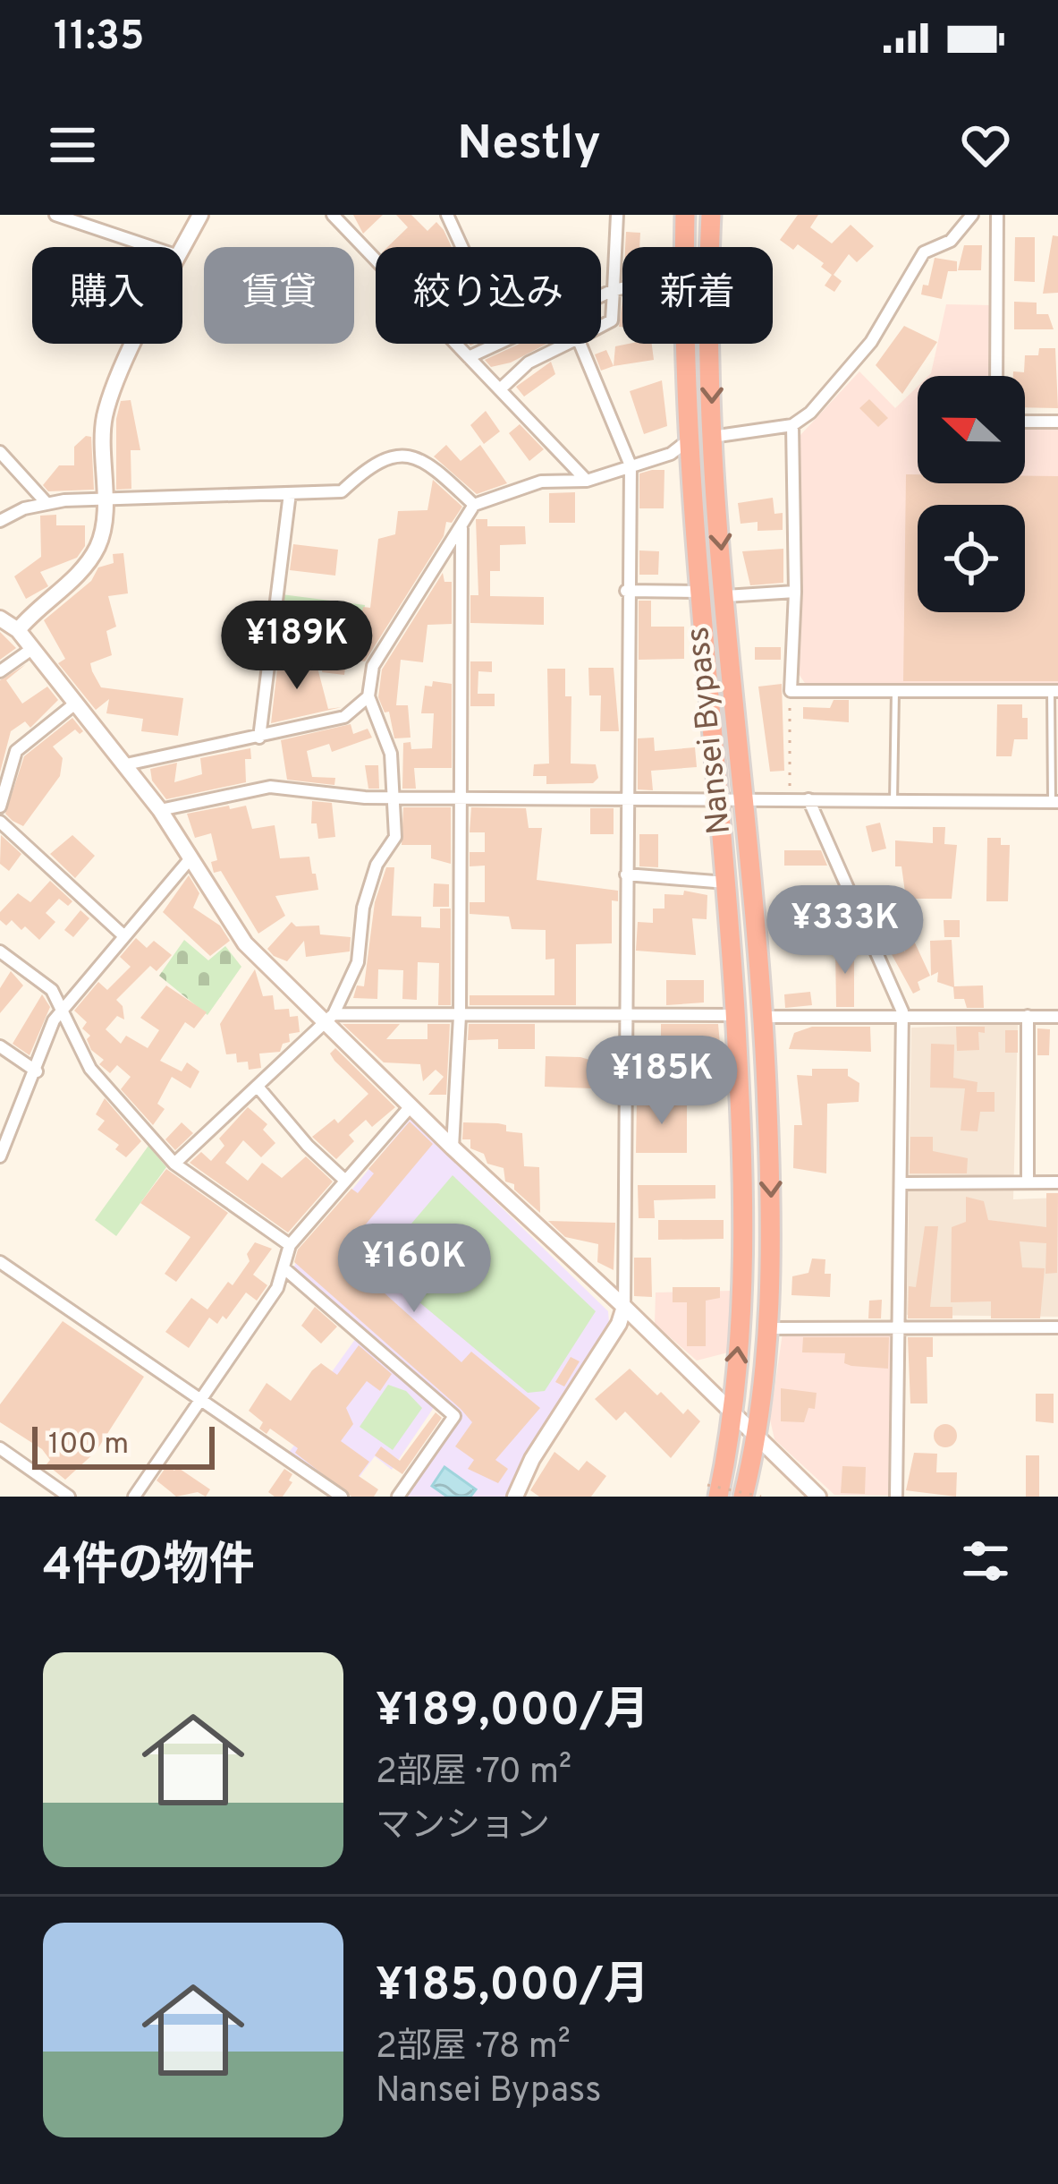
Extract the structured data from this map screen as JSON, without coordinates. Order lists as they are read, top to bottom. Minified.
{"streets":{"highway":["Nansei Bypass"]},"scale_bar":"100 m","north":"left","page":{"status":"11:35","header":"Nestly","chip":["購入","賃貸","絞り込み","新着"],"price":["¥189K","¥333K","¥185K","¥160K"],"scale":"100 m","heading":"4件の物件","list":[{"name":"¥189,000/月","note":"2部屋 · 70 m² · マンション"},{"name":"¥185,000/月","note":"2部屋 · 78 m² · Nansei Bypass"}]}}
